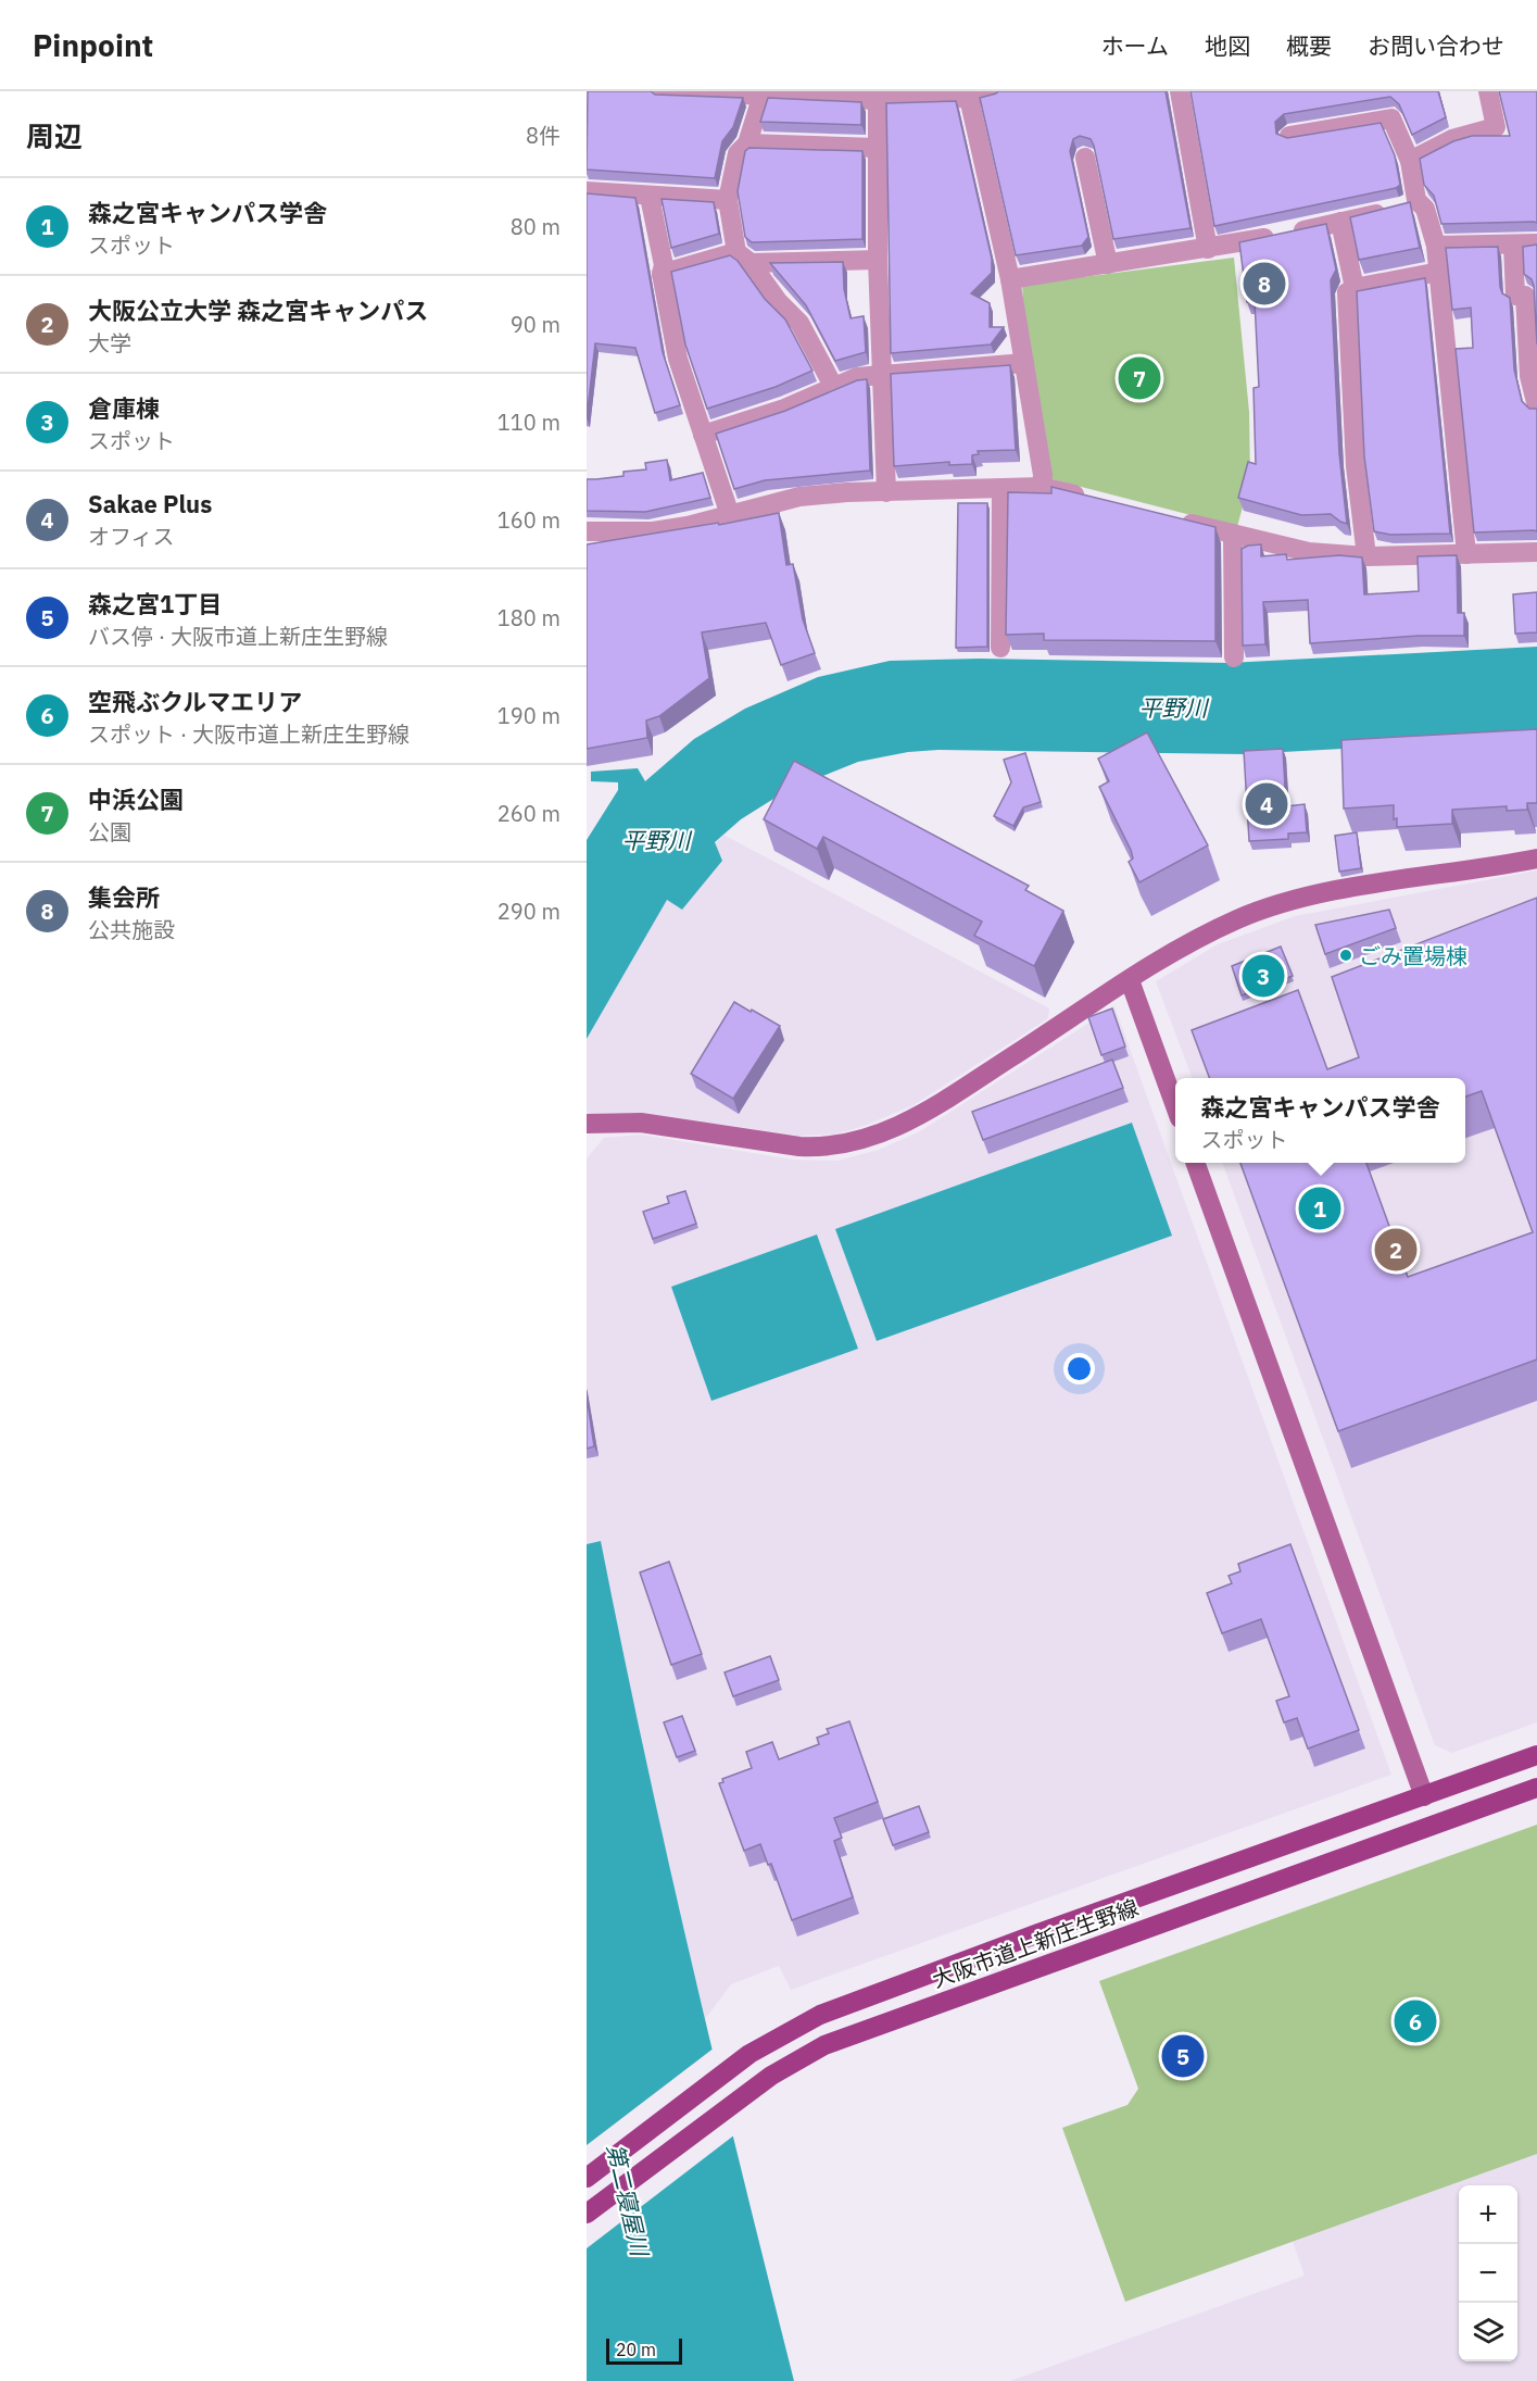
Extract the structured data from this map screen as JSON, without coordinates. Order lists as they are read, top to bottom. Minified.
{"streets":{"main road":["大阪市道上新庄生野線"]},"water":["平野川","第二寝屋川"],"places":["ごみ置場棟"],"scale_bar":"20 m","page":{"header":"Pinpoint","nav":["ホーム","地図","概要","お問い合わせ"],"heading":["周辺","8件"],"list":[{"mark":"1","name":"森之宮キャンパス学舎","note":"スポット","value":"80 m"},{"mark":"2","name":"大阪公立大学 森之宮キャンパス","note":"大学","value":"90 m"},{"mark":"3","name":"倉庫棟","note":"スポット","value":"110 m"},{"mark":"4","name":"Sakae Plus","note":"オフィス","value":"160 m"},{"mark":"5","name":"森之宮1丁目","note":"バス停 · 大阪市道上新庄生野線","value":"180 m"},{"mark":"6","name":"空飛ぶクルマエリア","note":"スポット · 大阪市道上新庄生野線","value":"190 m"},{"mark":"7","name":"中浜公園","note":"公園","value":"260 m"},{"mark":"8","name":"集会所","note":"公共施設","value":"290 m"}],"pins":["8","7","4","3","1","2","6","5"],"popup":["森之宮キャンパス学舎","スポット"],"map_buttons":["+","−"],"scale":"20 m"}}
